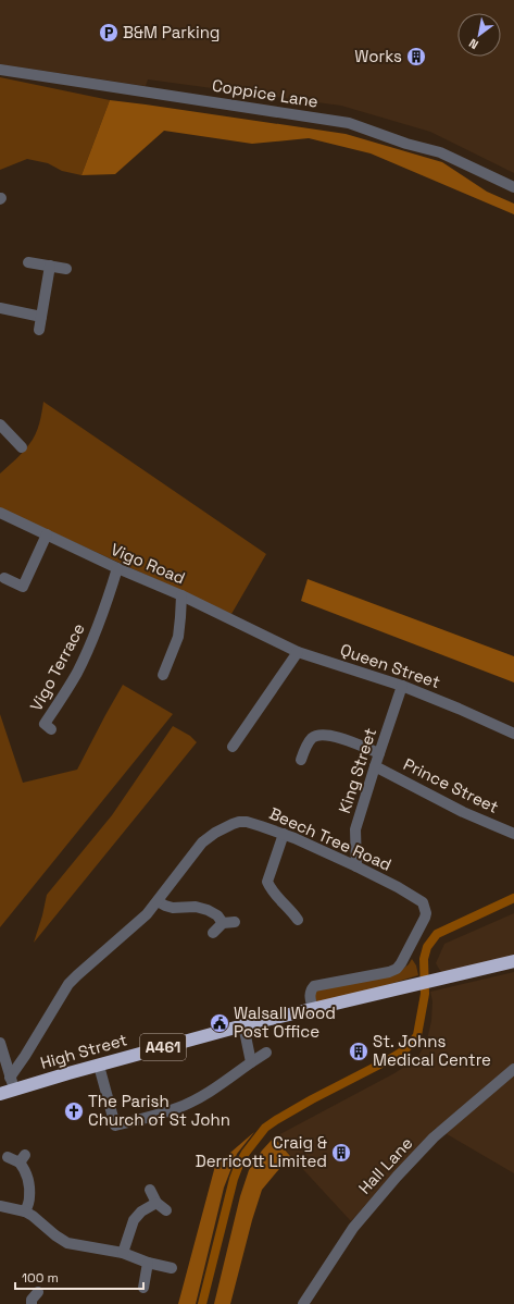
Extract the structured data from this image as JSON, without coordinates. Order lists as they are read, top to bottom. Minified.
{"streets":{"highway":["A461","High Street"],"street":["Coppice Lane","Vigo Road","Queen Street","Vigo Terrace","King Street","Prince Street","Beech Tree Road","Hall Lane"]},"crossings":[["Vigo Road","Queen Street"],["Vigo Road","Vigo Terrace"],["Queen Street","King Street"],["King Street","Prince Street"],["King Street","Beech Tree Road"],["Beech Tree Road","High Street"],["A461","High Street"]],"places":{"parking":["B&M Parking"],"building":["Works","St. Johns Medical Centre","Craig & Derricott Limited"],"public building":["Walsall Wood Post Office"],"church":["The Parish Church of St John"]},"scale_bar":"100 m","north":"bottom left"}
